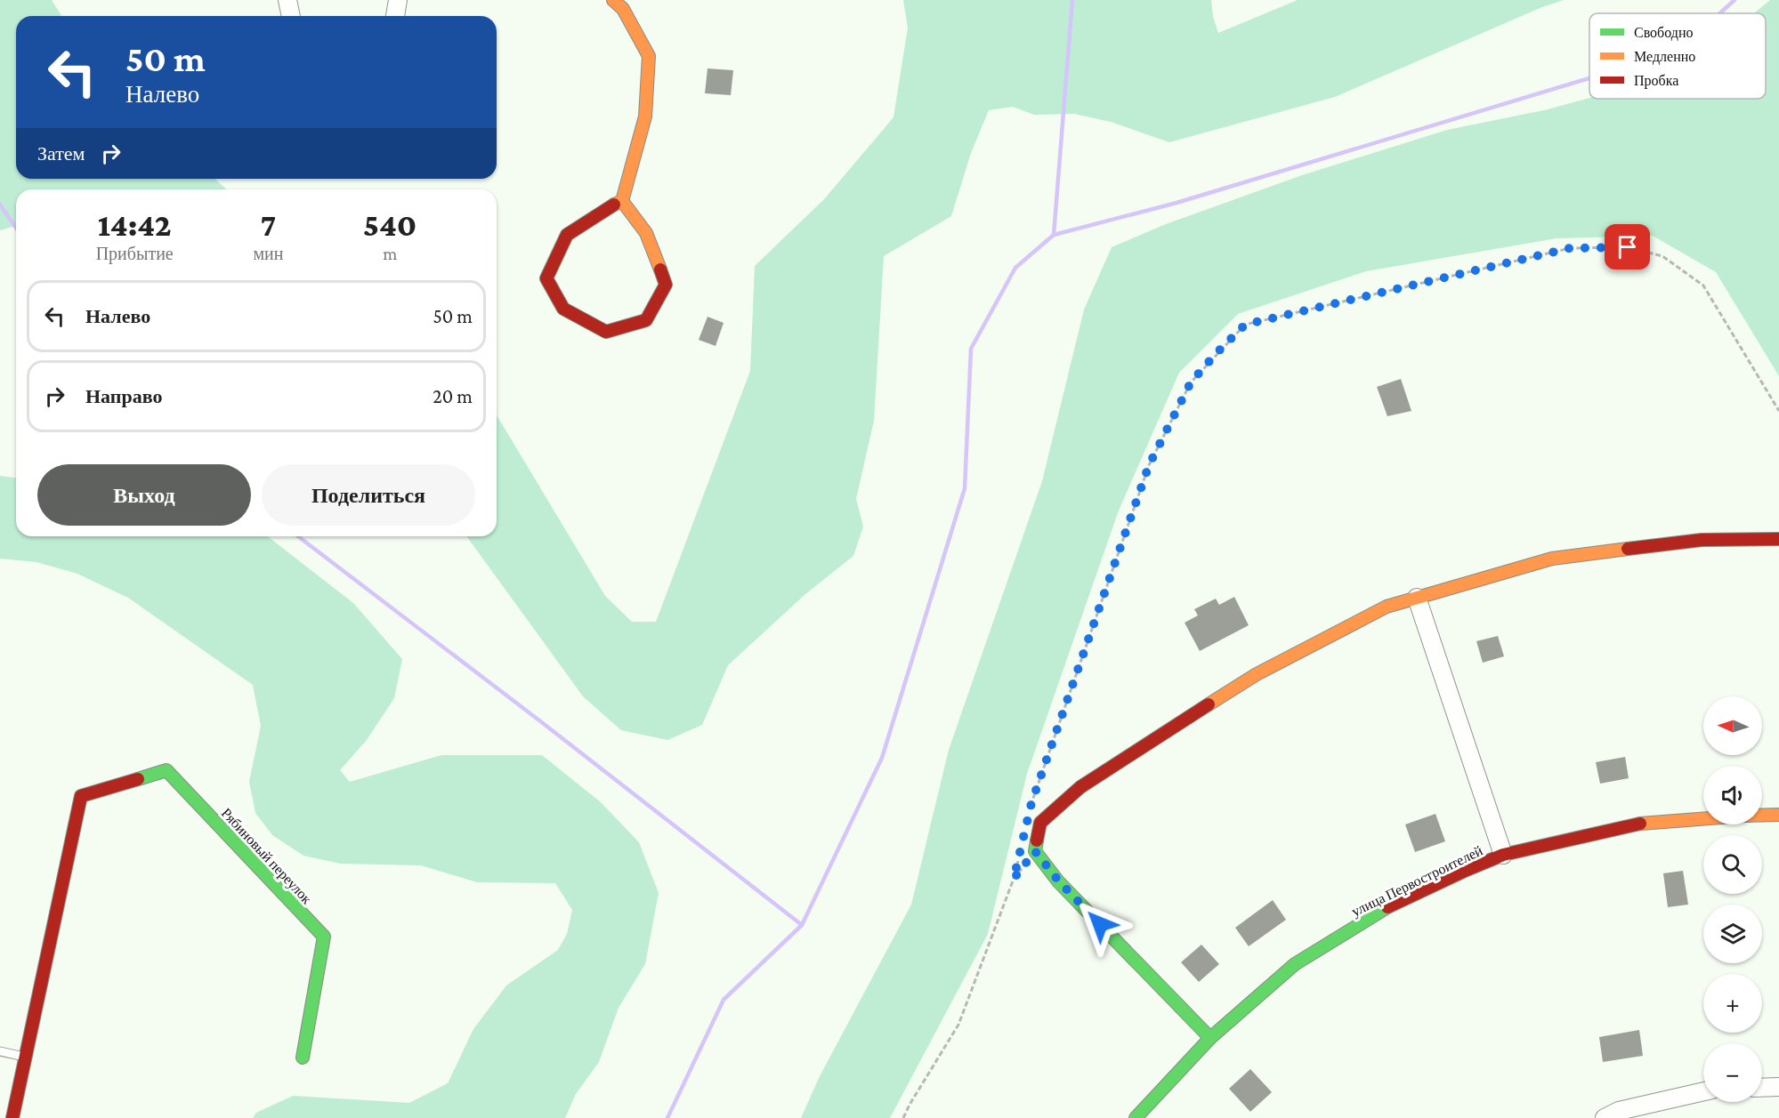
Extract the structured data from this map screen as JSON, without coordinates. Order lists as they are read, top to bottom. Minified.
{"streets":{"street":["Рябиновый переулок","улица Первостроителей"]},"legend":["Свободно","Медленно","Пробка"],"north":"left","page":{"turn":["50 m","Налево"],"then":"Затем","eta":["14:42","Прибытие","7","мин","540","m"],"list":[{"name":"Налево","value":"50 m"},{"name":"Направо","value":"20 m"}],"buttons":["Выход","Поделиться"],"map_buttons":["+","−"]}}
